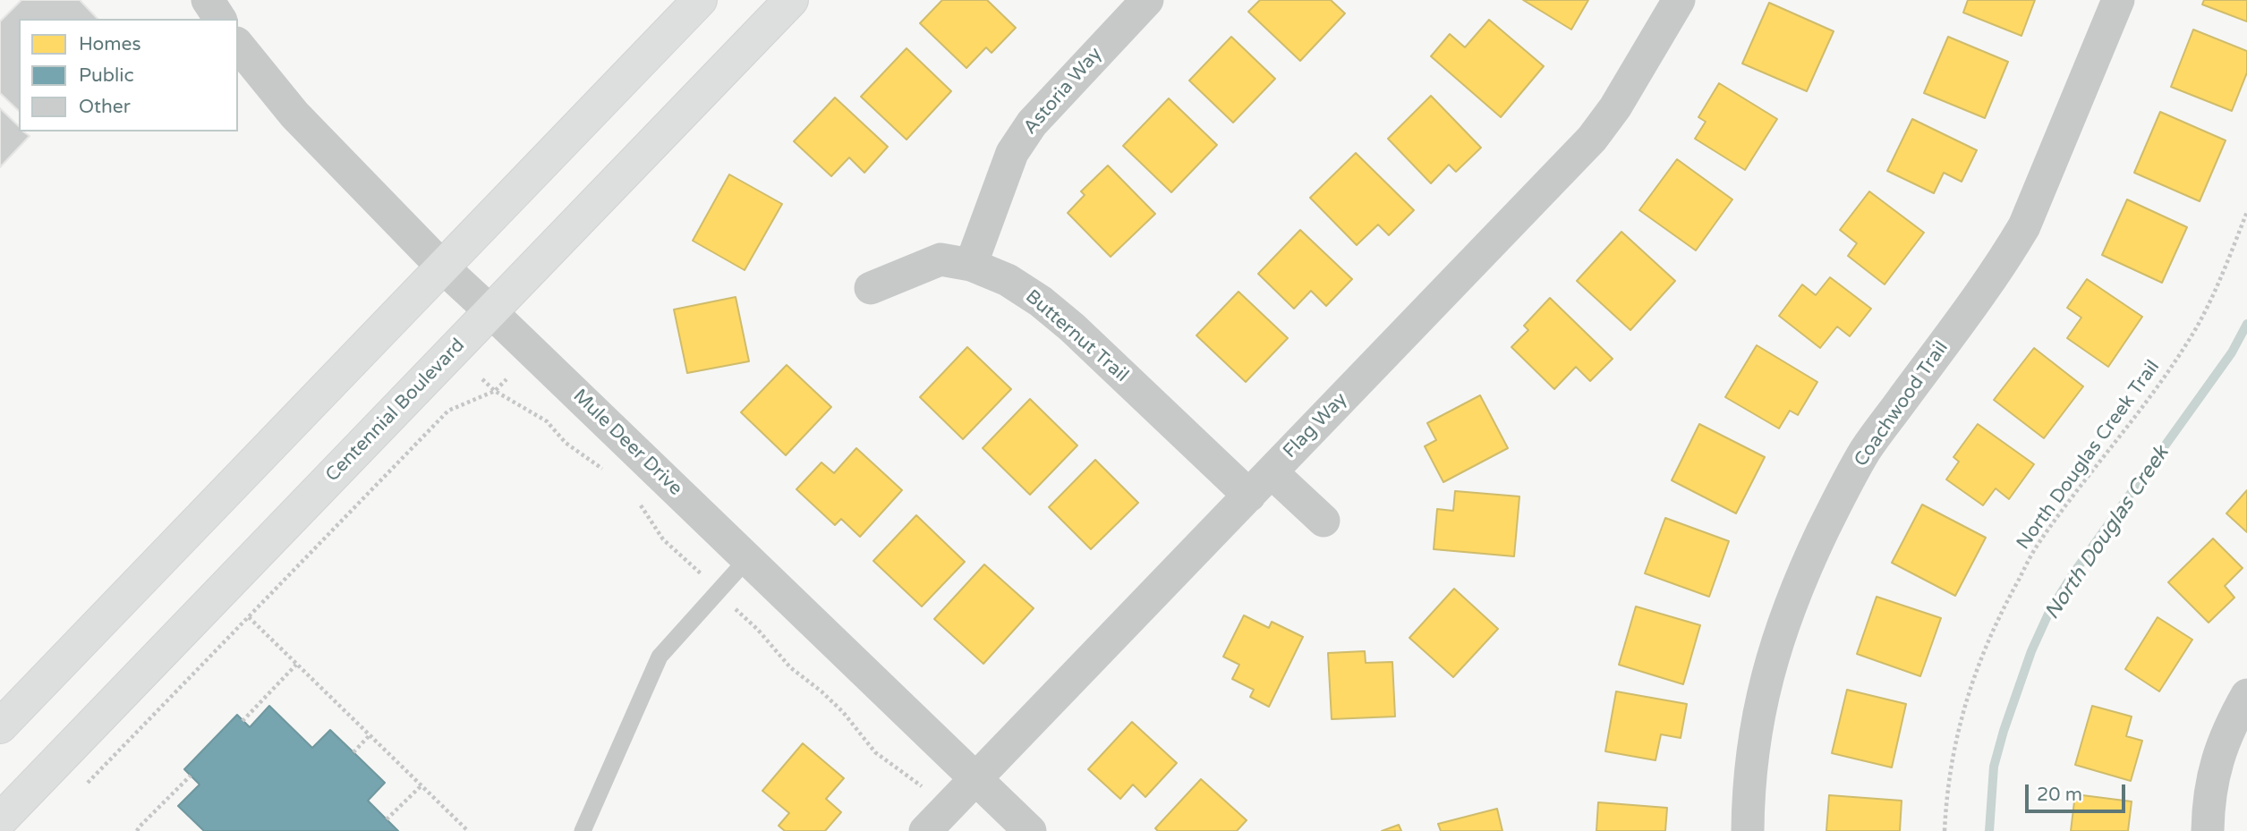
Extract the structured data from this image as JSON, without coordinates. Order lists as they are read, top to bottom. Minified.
{"streets":{"main road":["Centennial Boulevard"],"street":["Astoria Way","Butternut Trail","Coachwood Trail","Flag Way","Mule Deer Drive"],"path":["North Douglas Creek Trail"]},"crossings":[["Astoria Way","Butternut Trail"],["Butternut Trail","Flag Way"],["Centennial Boulevard","Mule Deer Drive"],["Flag Way","Mule Deer Drive"]],"water":["North Douglas Creek"],"legend":["Homes","Public","Other"],"scale_bar":"20 m"}
